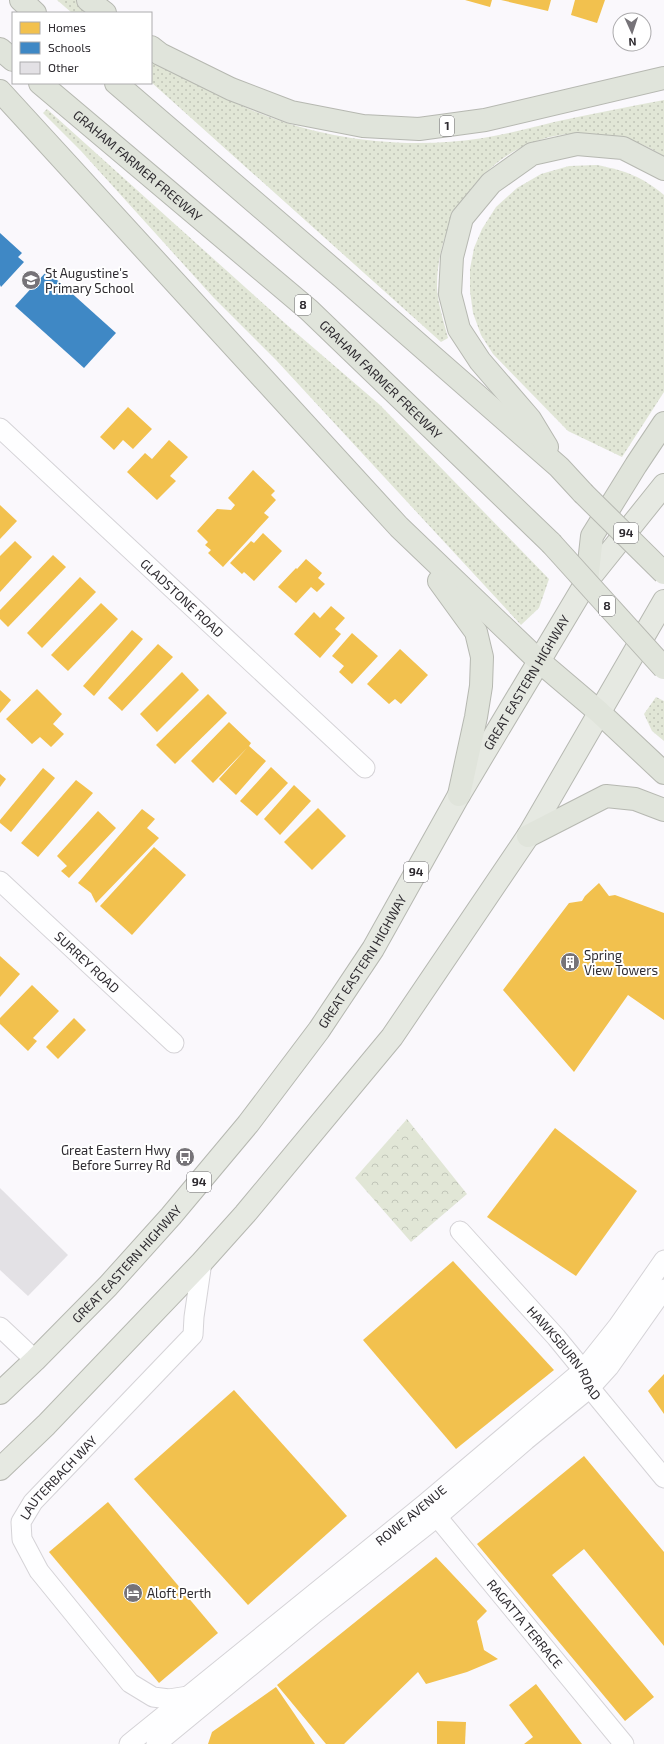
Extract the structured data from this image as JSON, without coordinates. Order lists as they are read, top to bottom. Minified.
{"streets":{"highway":["1","GRAHAM FARMER FREEWAY","8","94","GREAT EASTERN HIGHWAY"],"street":["GLADSTONE ROAD","SURREY ROAD","HAWKSBURN ROAD","LAUTERBACH WAY","ROWE AVENUE","RAGATTA TERRACE"]},"crossings":[["HAWKSBURN ROAD","ROWE AVENUE"],["LAUTERBACH WAY","ROWE AVENUE"],["ROWE AVENUE","RAGATTA TERRACE"]],"places":{"school or university":["St Augustine's Primary School"],"building":["Spring View Towers"],"bus stop":["Great Eastern Hwy Before Surrey Rd"],"hotel":["Aloft Perth"]},"legend":["Homes","Schools","Other"],"north":"bottom"}
